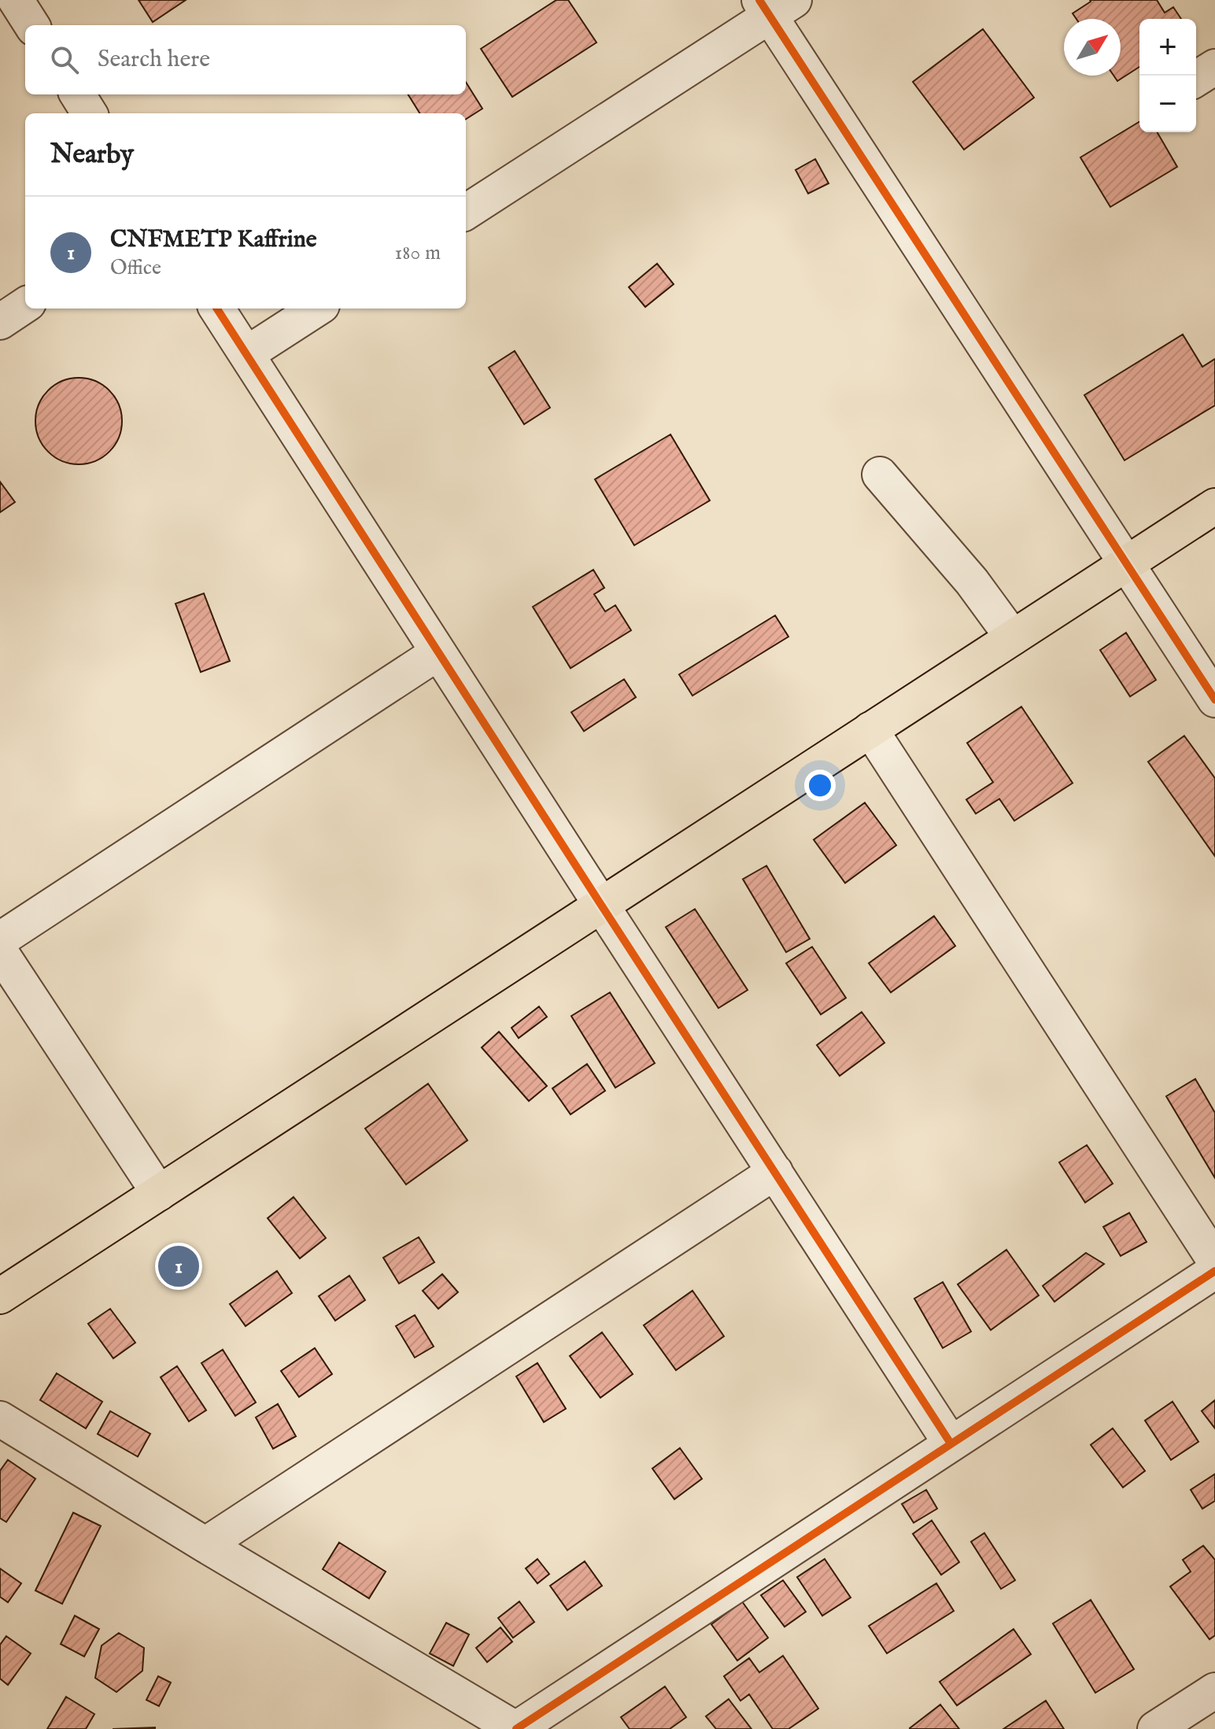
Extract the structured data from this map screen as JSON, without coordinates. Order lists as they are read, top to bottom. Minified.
{"north":"top right","page":{"map_buttons":["+","−"],"search":"Search here","heading":"Nearby","list":[{"mark":"1","name":"CNFMETP Kaffrine","note":"Office","value":"180 m"}],"pins":"1"}}
